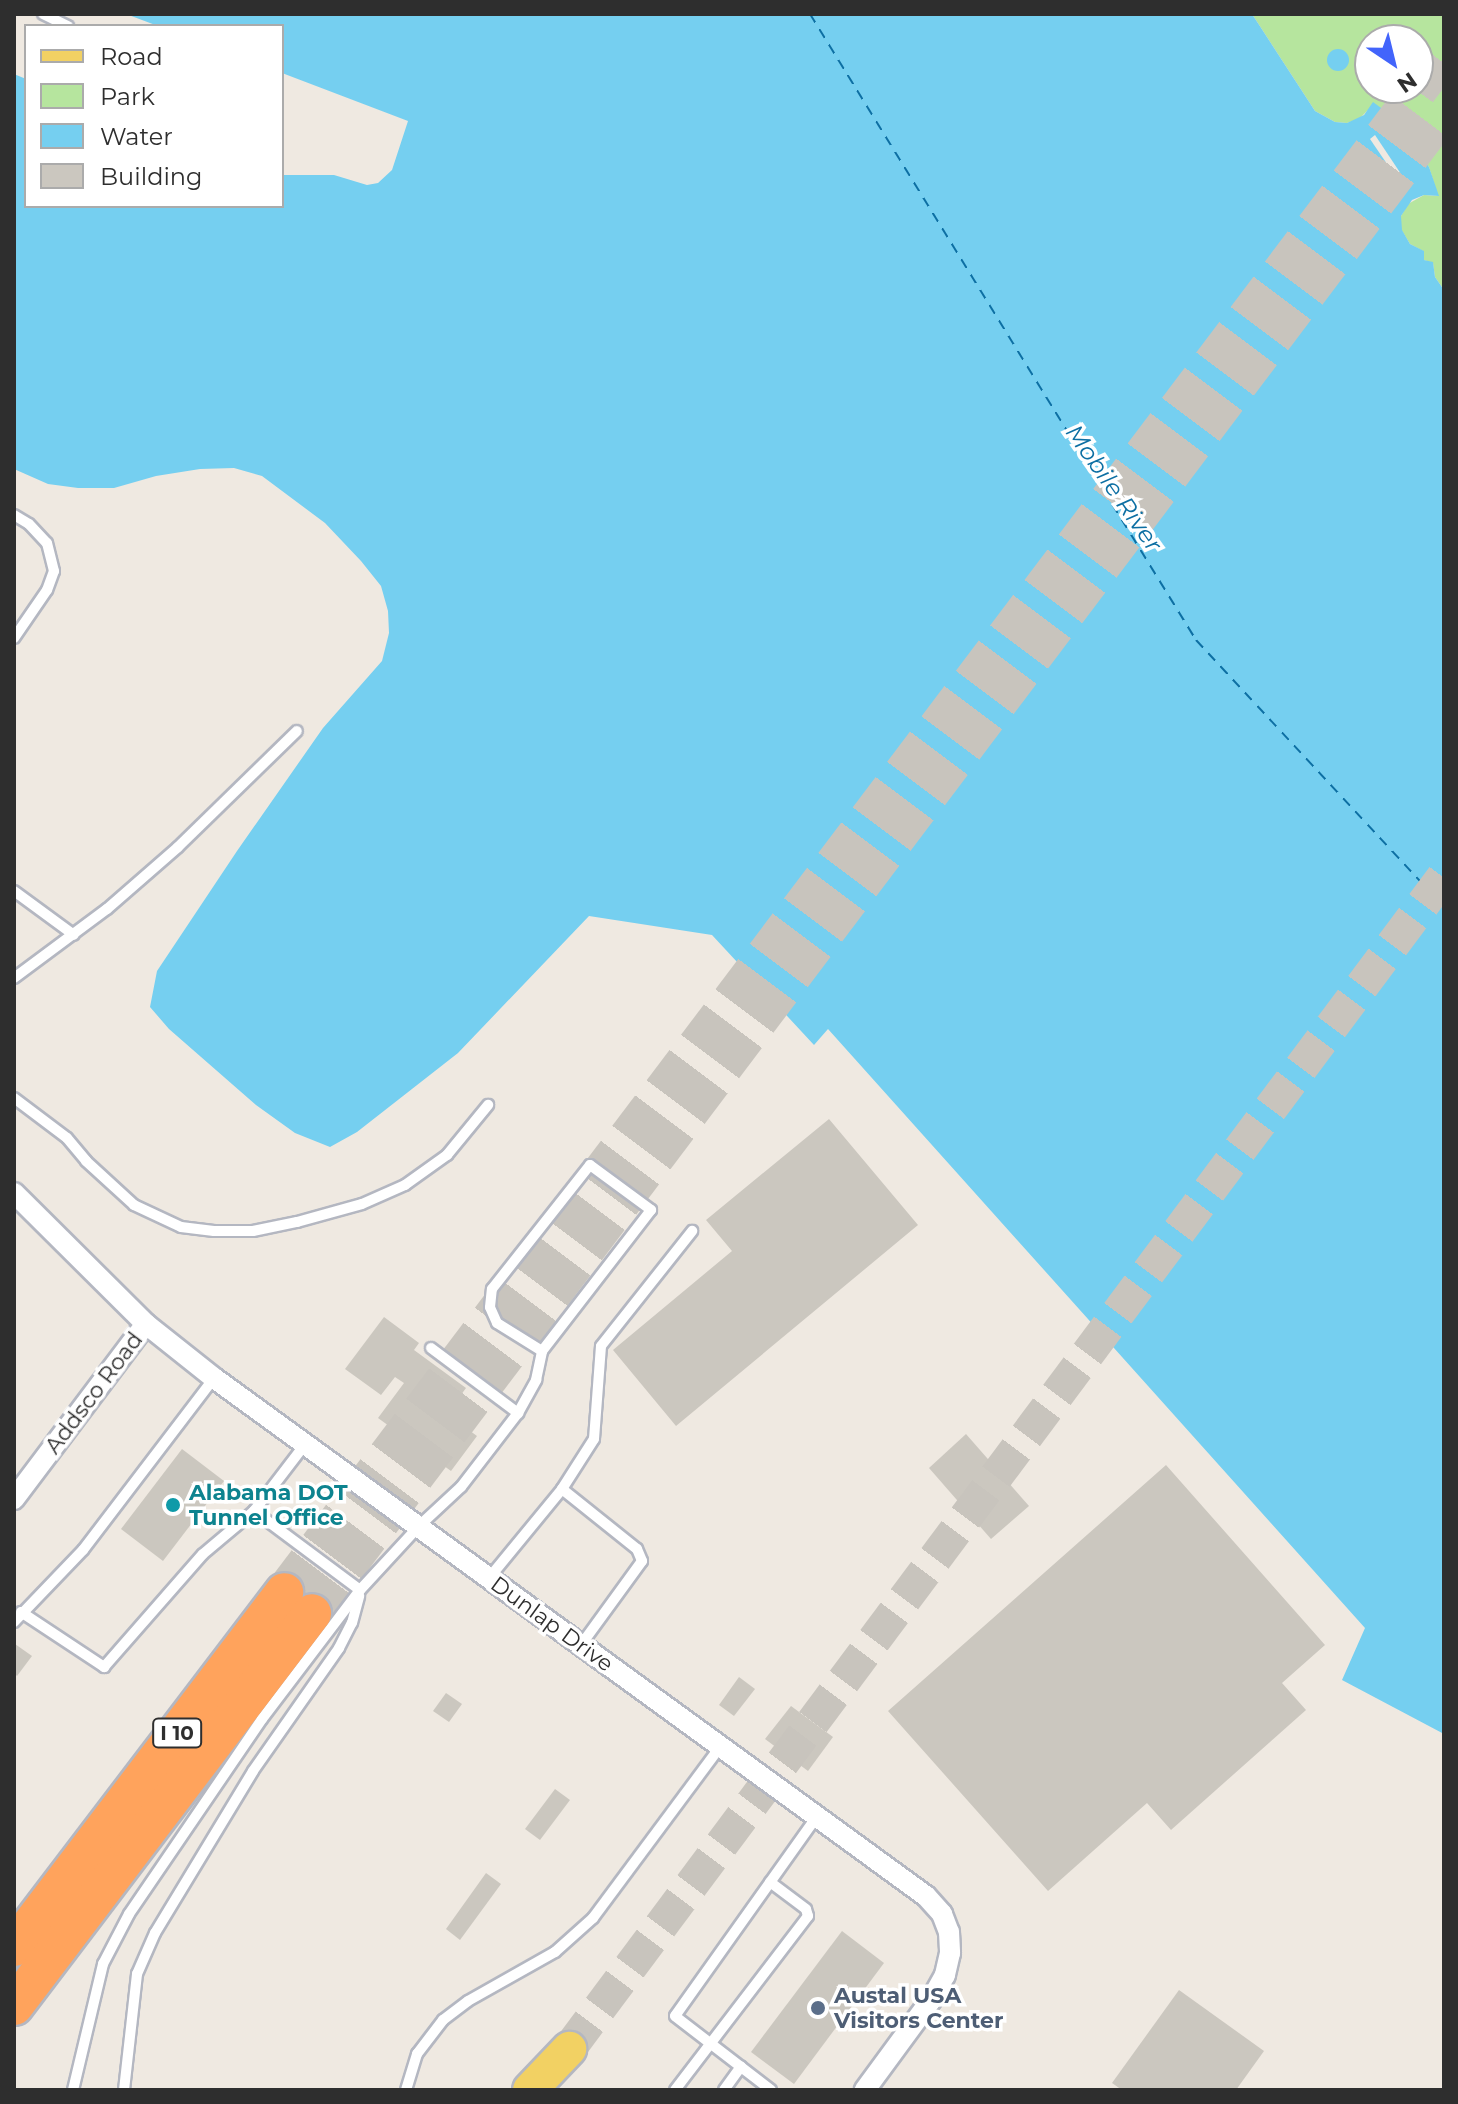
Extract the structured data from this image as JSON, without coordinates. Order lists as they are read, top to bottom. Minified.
{"streets":{"highway":["I 10"],"street":["Addsco Road","Dunlap Drive"]},"crossings":[["Addsco Road","Dunlap Drive"]],"water":["Mobile River"],"places":["Alabama DOT Tunnel Office","Austal USA Visitors Center"],"legend":["Road","Park","Water","Building"],"north":"bottom right"}
